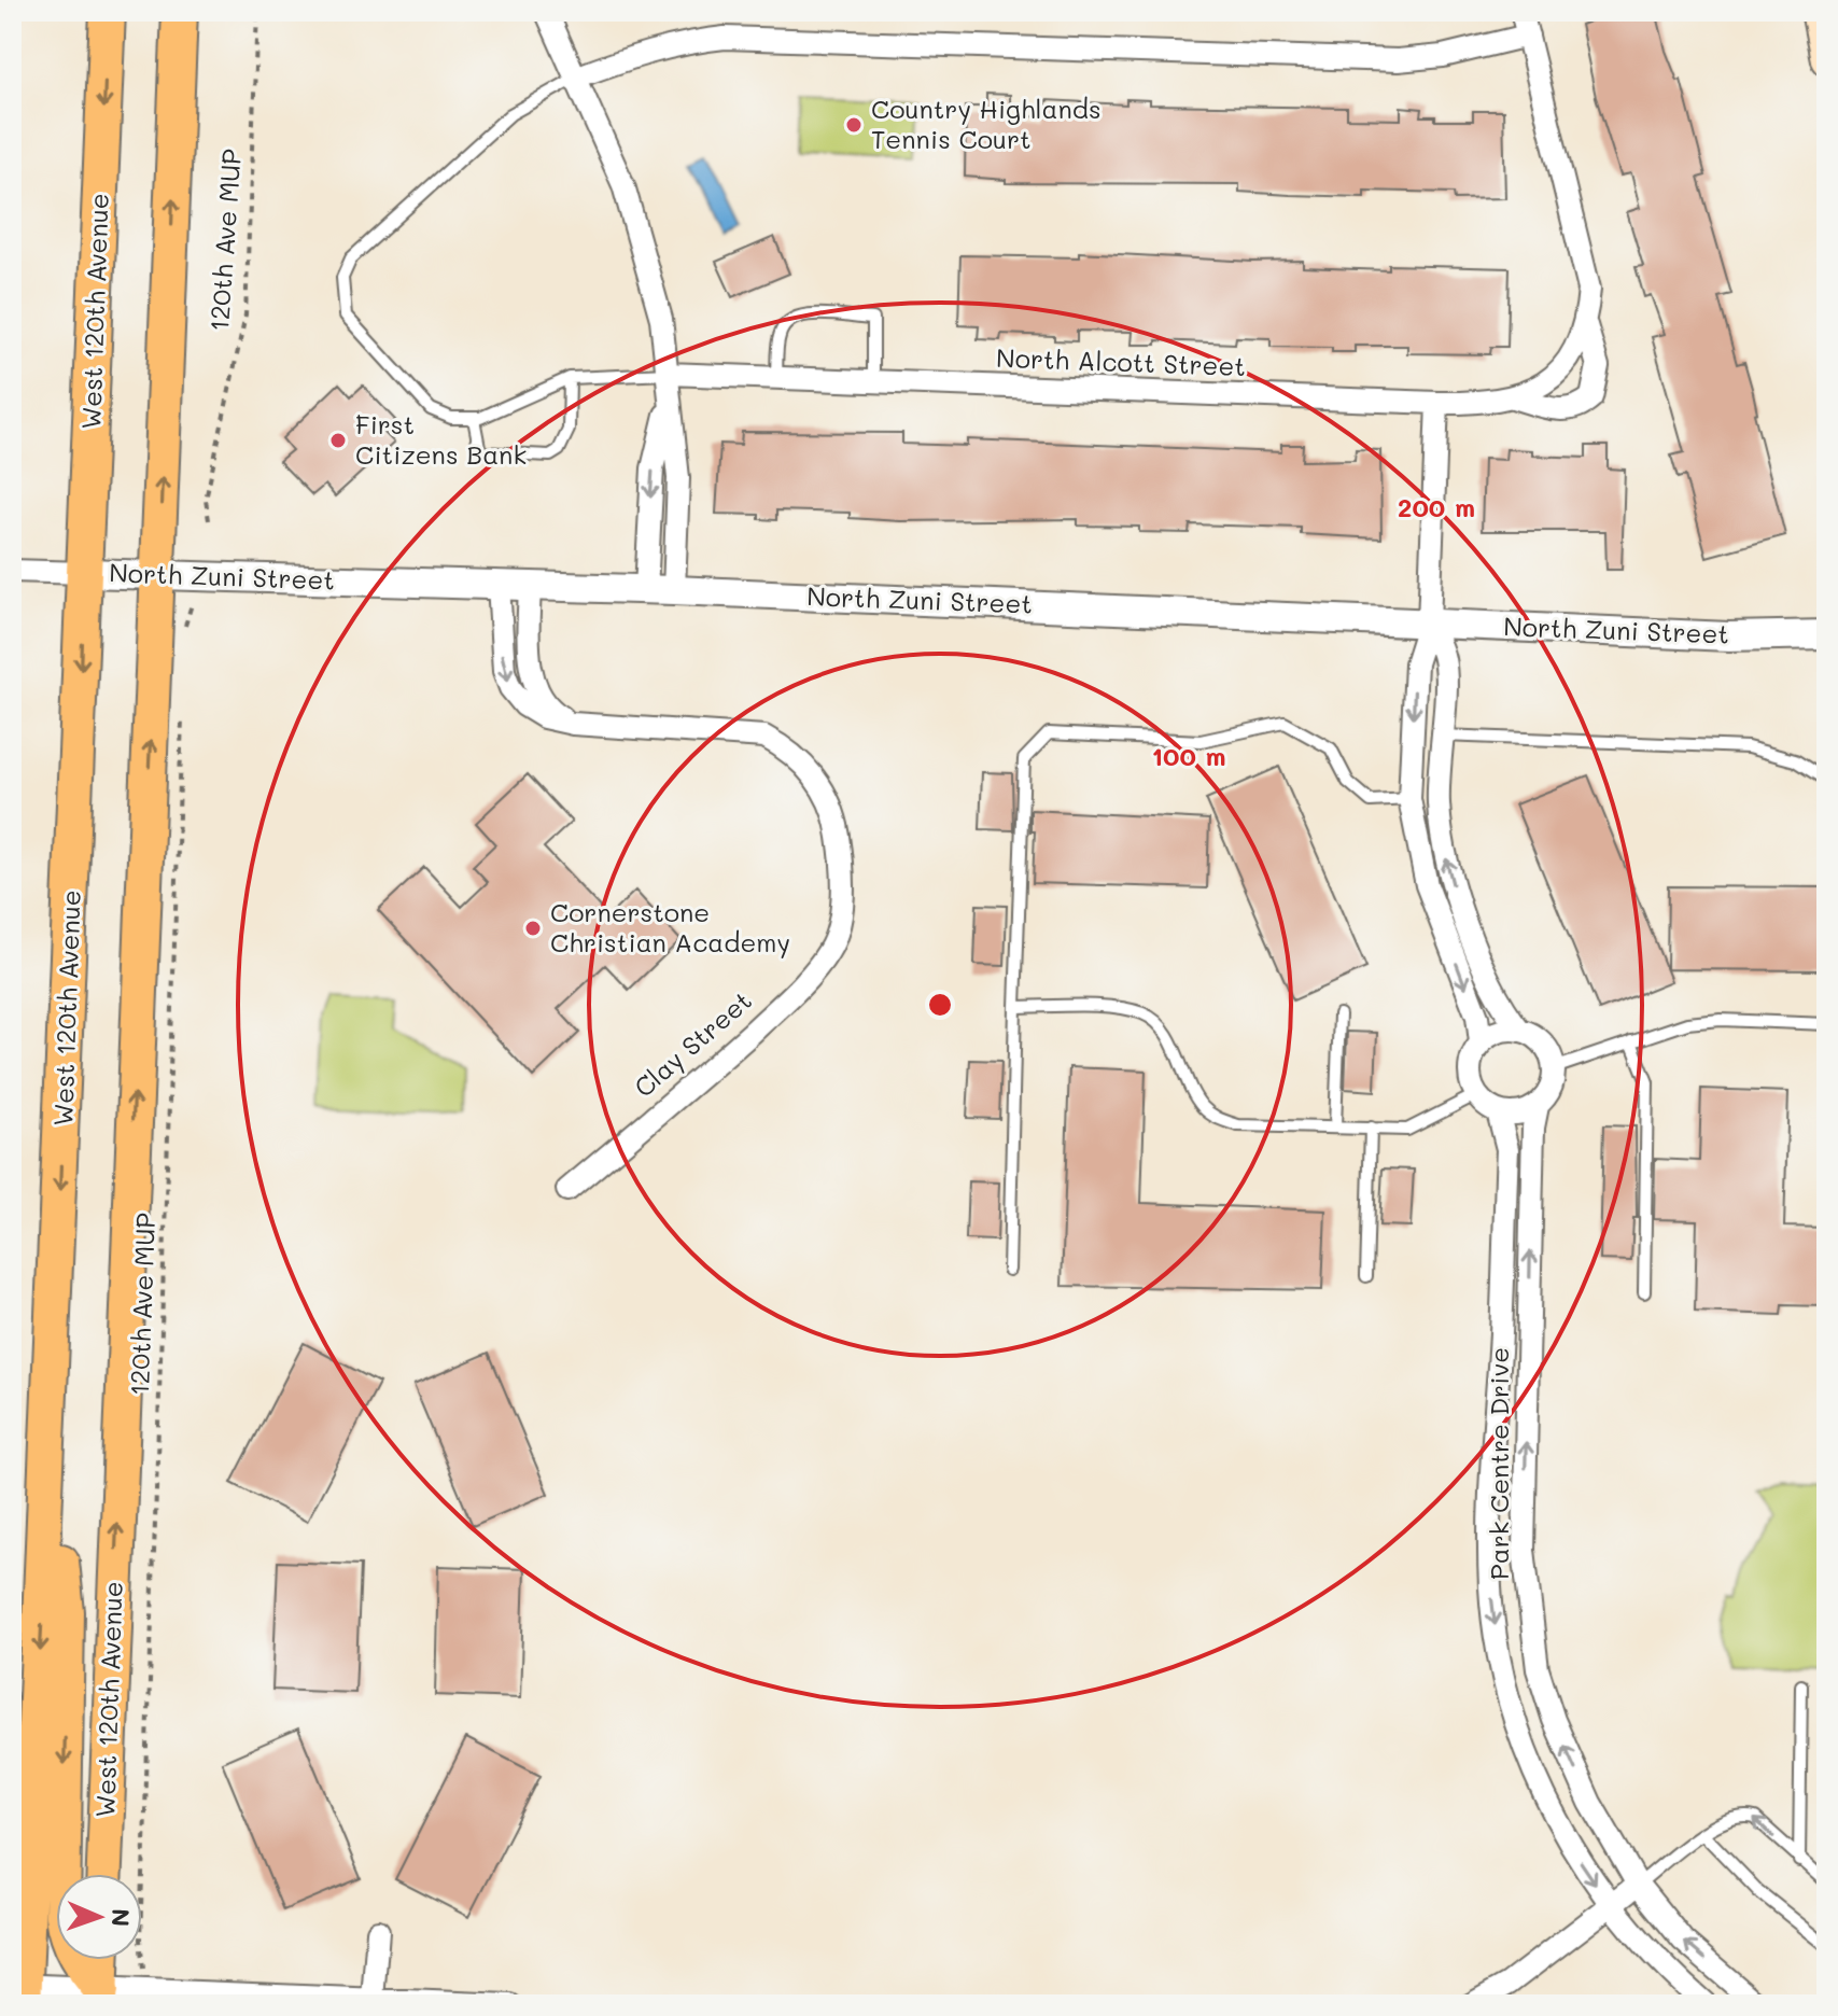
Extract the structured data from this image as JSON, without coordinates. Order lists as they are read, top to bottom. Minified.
{"streets":{"main road":["West 120th Avenue"],"street":["North Alcott Street","North Zuni Street","Clay Street","Park Centre Drive"],"path":["120th Ave MUP"]},"crossings":[["West 120th Avenue","North Zuni Street"],["North Zuni Street","Clay Street"]],"places":["Country Highlands Tennis Court","First Citizens Bank","Cornerstone Christian Academy"],"north":"right","rings":["200 m","100 m"]}
